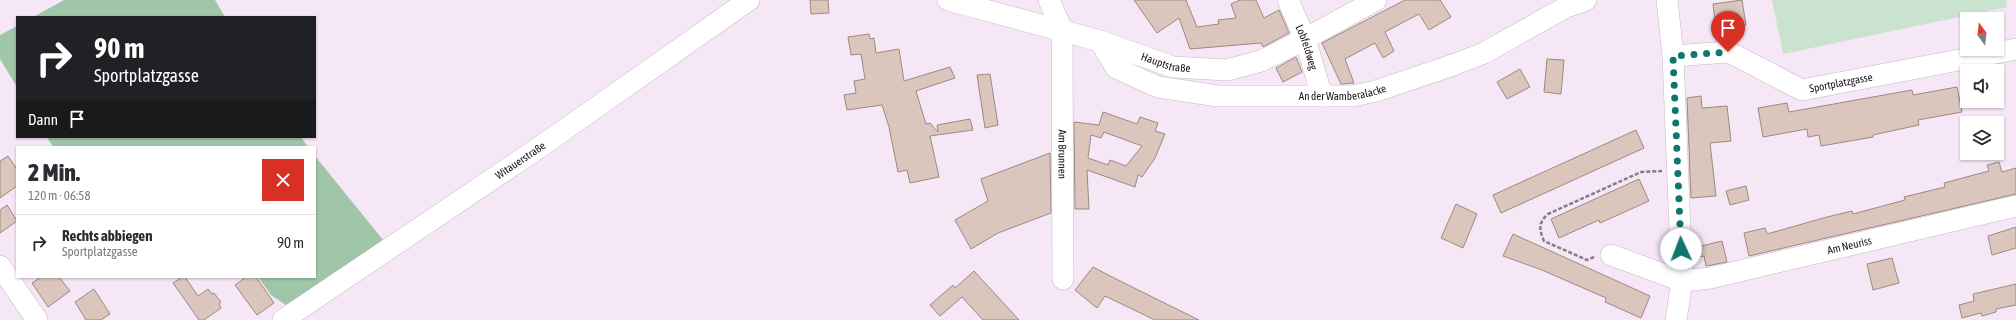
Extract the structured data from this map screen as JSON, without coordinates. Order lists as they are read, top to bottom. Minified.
{"streets":{"street":["Lobfeldweg","Hauptstraße","Sportplatzgasse","An der Wamberalacke","Am Brunnen","Witauerstraße","Am Neuriss"]},"crossings":[["Lobfeldweg","Hauptstraße"],["Lobfeldweg","An der Wamberalacke"],["Hauptstraße","An der Wamberalacke"],["Hauptstraße","Am Brunnen"]],"north":"top","page":{"turn":["90 m","Sportplatzgasse"],"then":"Dann","heading":["2 Min.","120 m · 06:58"],"list":[{"name":"Rechts abbiegen","note":"Sportplatzgasse","value":"90 m"}]}}
